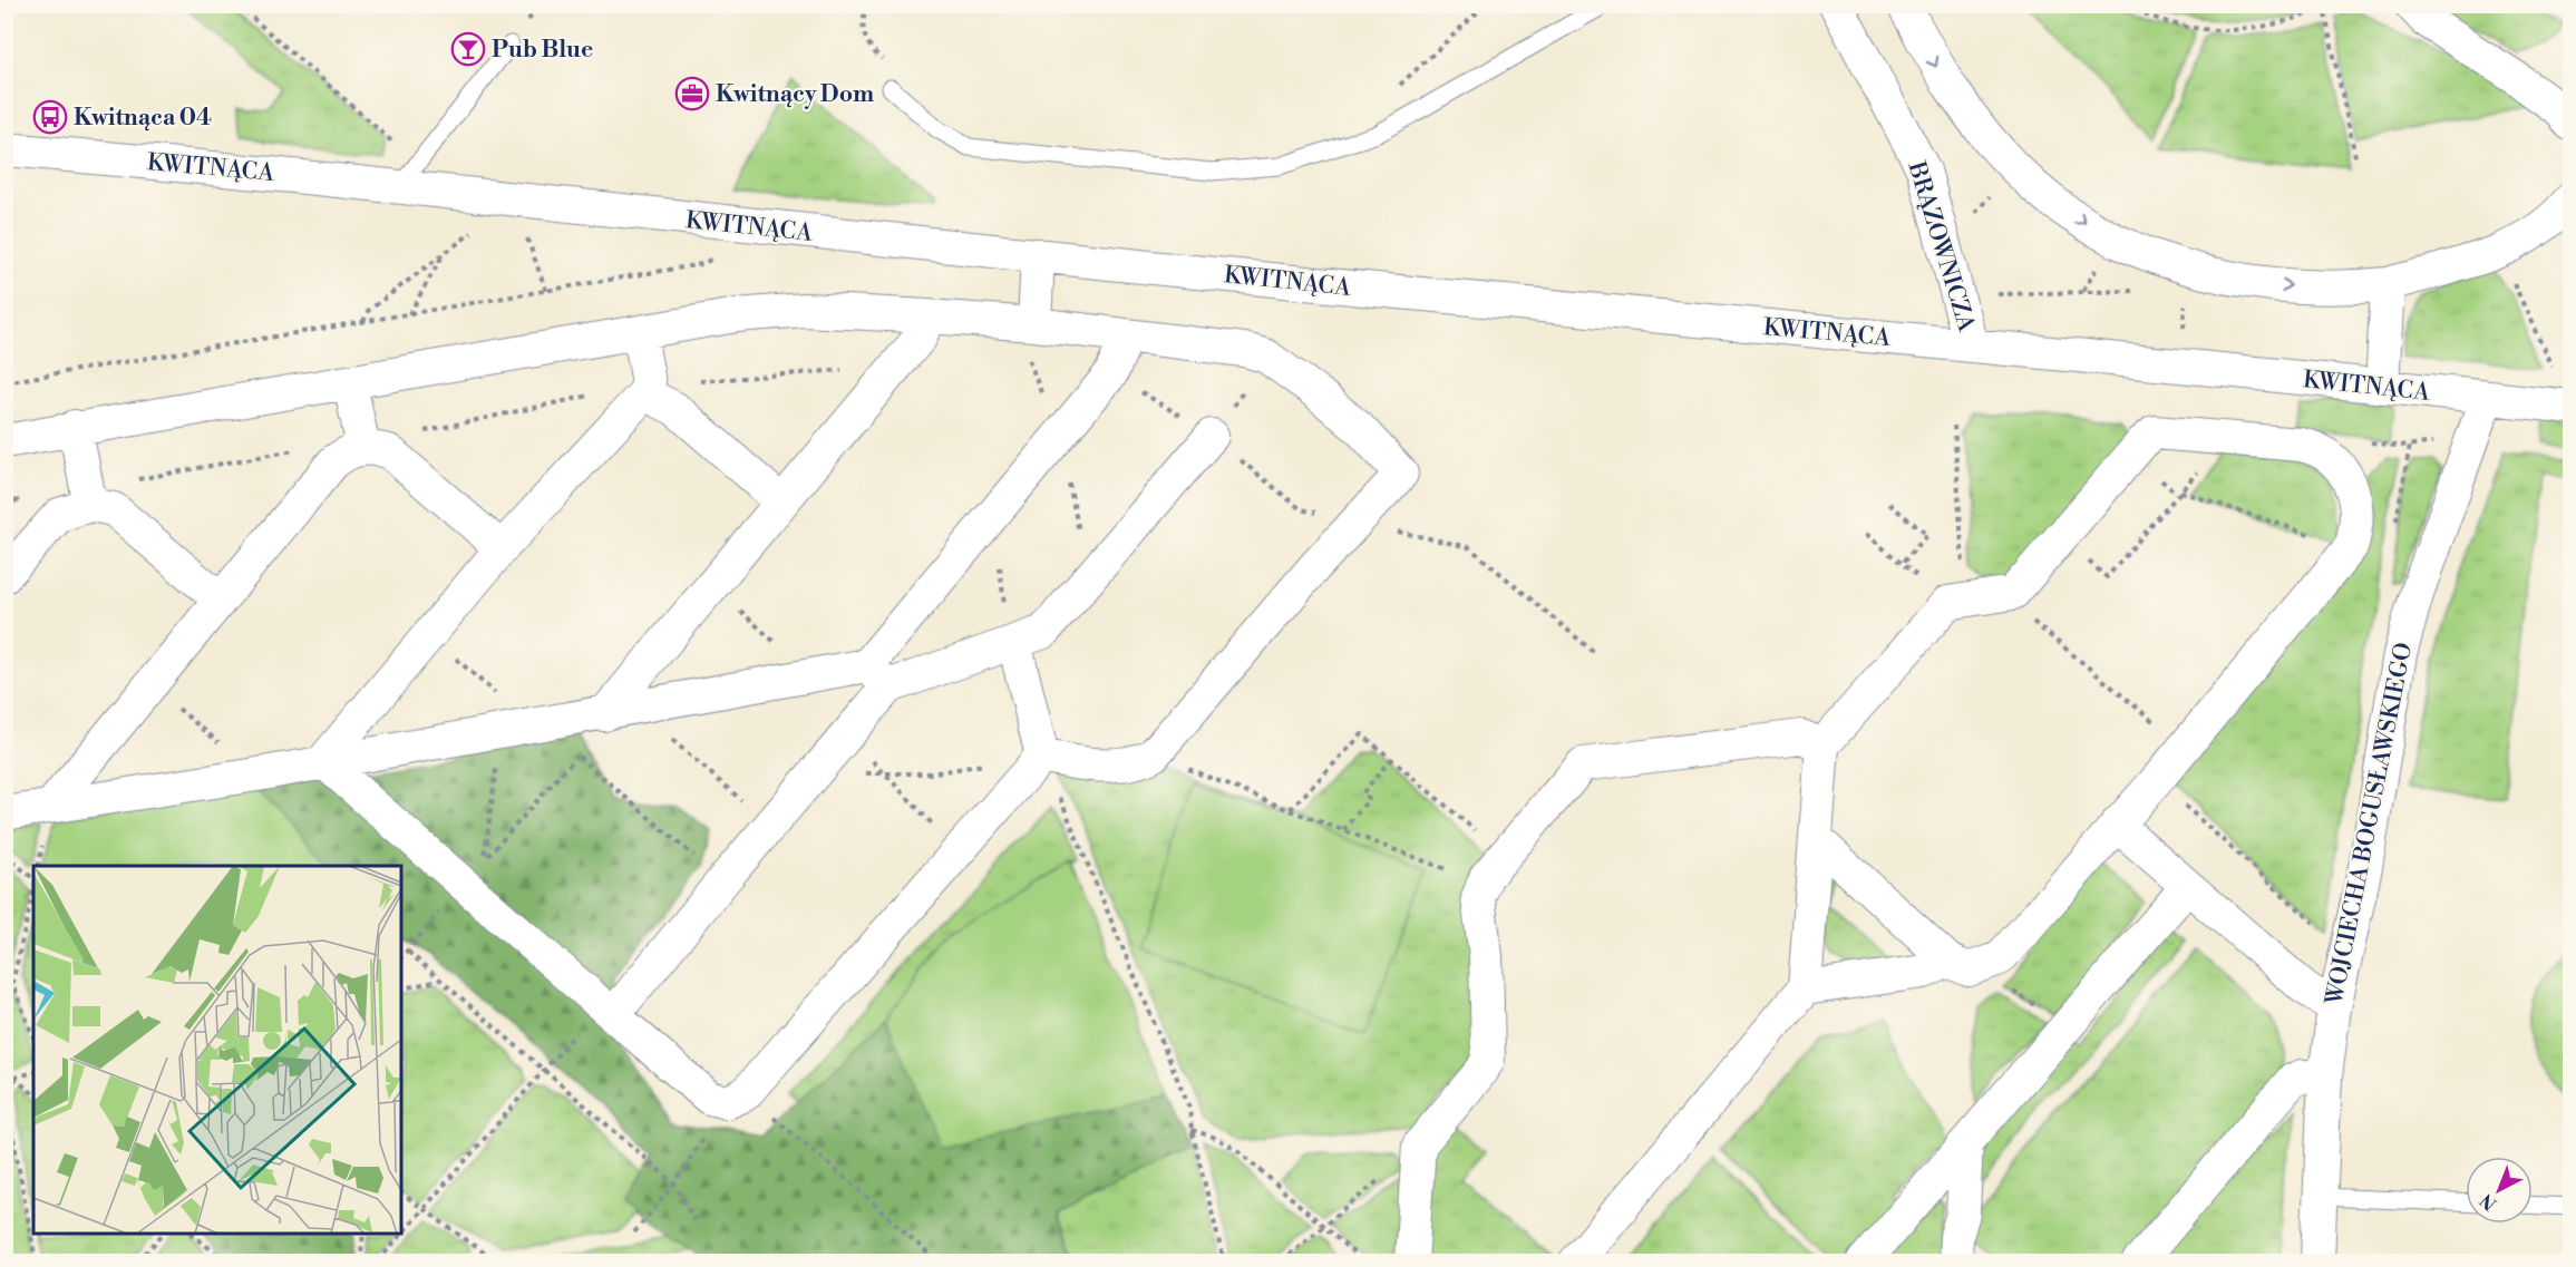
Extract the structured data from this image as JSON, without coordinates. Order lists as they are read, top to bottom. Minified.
{"streets":{"street":["KWITNĄCA","BRĄZOWNICZA","WOJCIECHA BOGUSŁAWSKIEGO"]},"crossings":[["KWITNĄCA","BRĄZOWNICZA"],["KWITNĄCA","WOJCIECHA BOGUSŁAWSKIEGO"]],"places":{"bar":["Pub Blue"],"office":["Kwitnący Dom"],"bus stop":["Kwitnąca 04"]},"north":"bottom left"}
